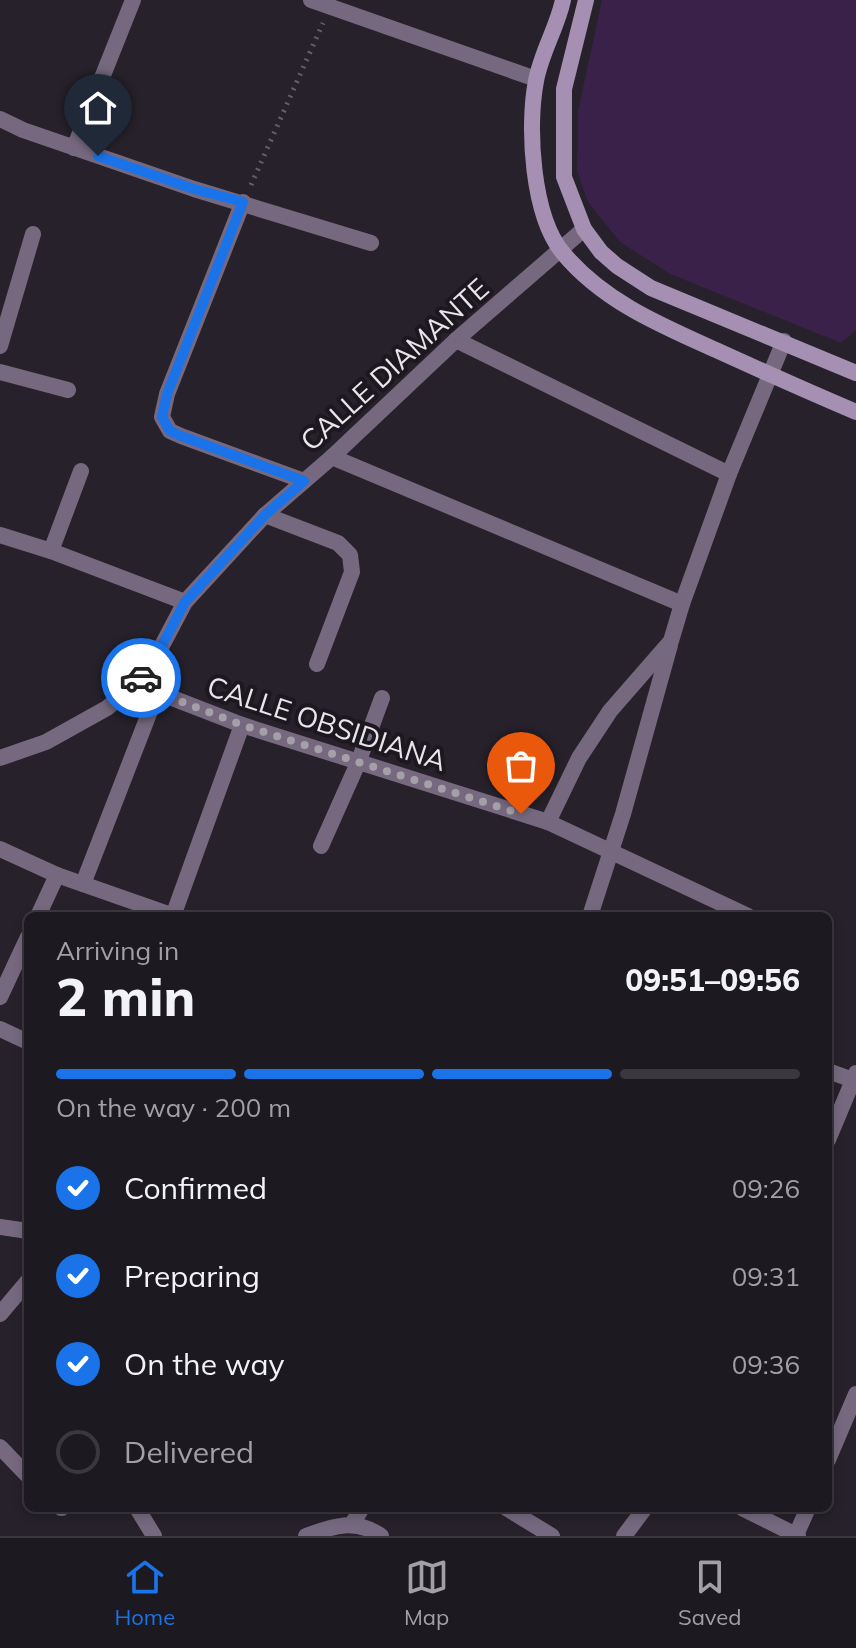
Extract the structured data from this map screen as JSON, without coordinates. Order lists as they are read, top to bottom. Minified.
{"streets":{"street":["CALLE DIAMANTE","CALLE OBSIDIANA"]},"crossings":[["CALLE DIAMANTE","CALLE OBSIDIANA"]],"page":{"heading":["2 min","Arriving in","09:51–09:56"],"bar":"On the way · 200 m","list":[["Confirmed","09:26"],["Preparing","09:31"],["On the way","09:36"],"Delivered"],"tabs":["Home","Map","Saved"]}}
